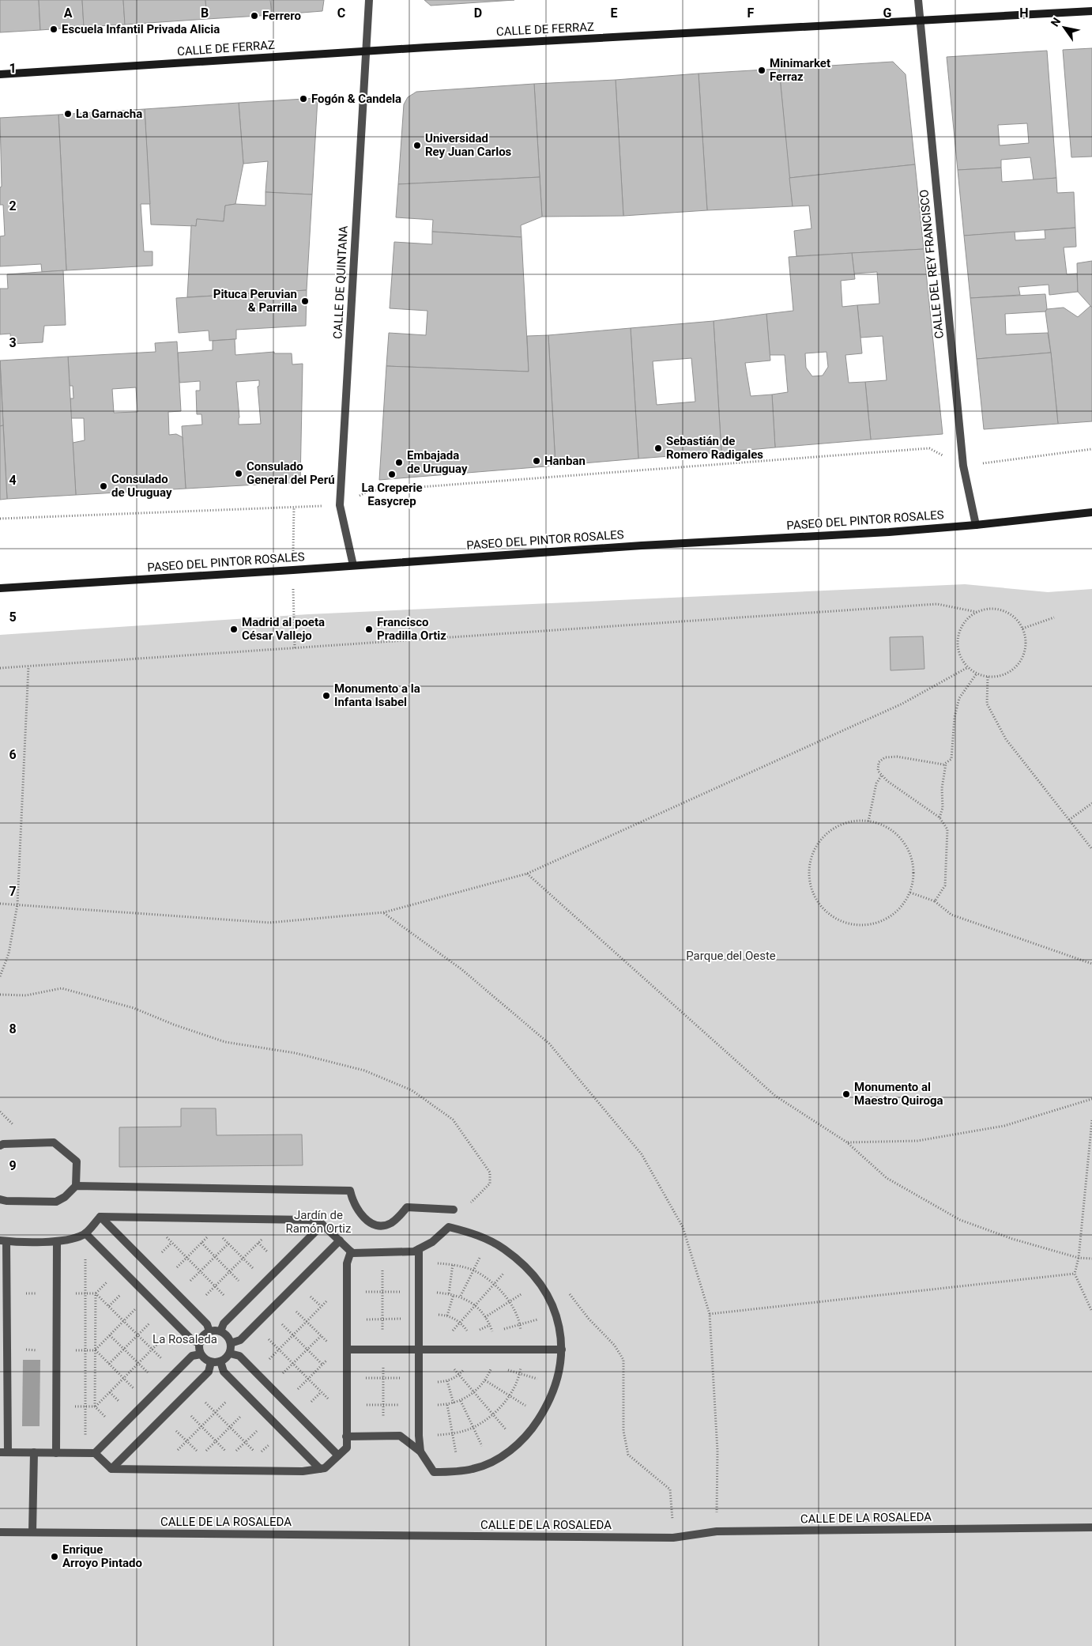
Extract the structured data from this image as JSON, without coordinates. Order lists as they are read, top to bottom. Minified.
{"streets":{"main road":["CALLE DE FERRAZ","PASEO DEL PINTOR ROSALES"],"street":["CALLE DEL REY FRANCISCO","CALLE DE QUINTANA","CALLE DE LA ROSALEDA"]},"crossings":[["CALLE DE FERRAZ","CALLE DEL REY FRANCISCO"],["CALLE DE FERRAZ","CALLE DE QUINTANA"],["CALLE DEL REY FRANCISCO","PASEO DEL PINTOR ROSALES"],["CALLE DE QUINTANA","PASEO DEL PINTOR ROSALES"]],"parks":["Parque del Oeste","Jardín de Ramón Ortiz","La Rosaleda"],"places":["Ferrero","Escuela Infantil Privada Alicia","Minimarket Ferraz","Fogón & Candela","La Garnacha","Universidad Rey Juan Carlos","Pituca Peruvian & Parrilla","Sebastián de Romero Radigales","Hanban","Embajada de Uruguay","Consulado General del Perú","La Creperie Easycrep","Consulado de Uruguay","Madrid al poeta César Vallejo","Francisco Pradilla Ortiz","Monumento a la Infanta Isabel","Monumento al Maestro Quiroga","Enrique Arroyo Pintado"],"north":"top left","grid":{"columns":["A","B","C","D","E","F","G","H"],"rows":["1","2","3","4","5","6","7","8","9"]}}
